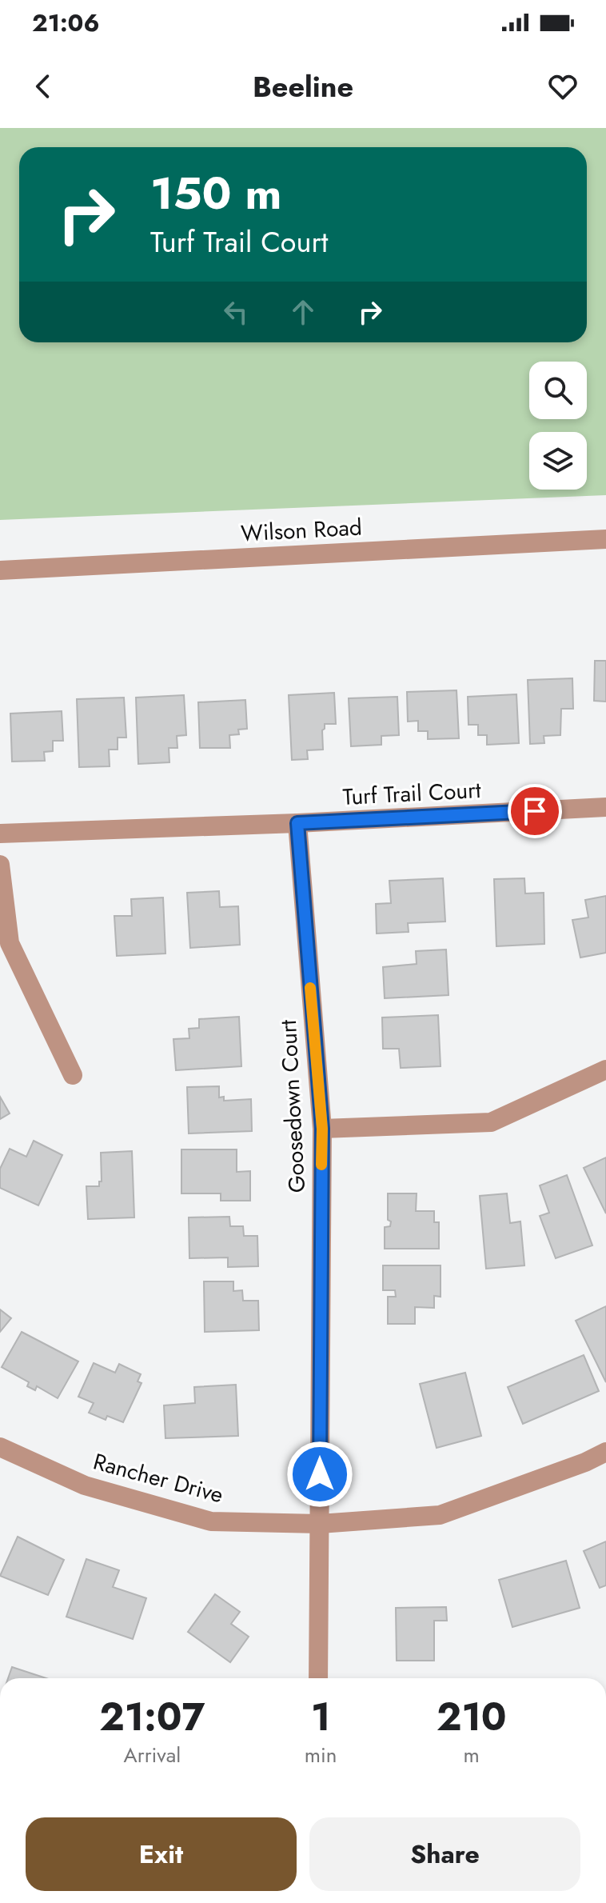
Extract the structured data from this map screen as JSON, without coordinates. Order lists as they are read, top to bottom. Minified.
{"streets":{"street":["Wilson Road","Turf Trail Court","Goosedown Court","Rancher Drive"]},"crossings":[["Turf Trail Court","Goosedown Court"],["Goosedown Court","Rancher Drive"]],"page":{"status":"21:06","header":"Beeline","turn":["150 m","Turf Trail Court"],"eta":["21:07","Arrival","1","min","210","m"],"buttons":["Exit","Share"]}}
